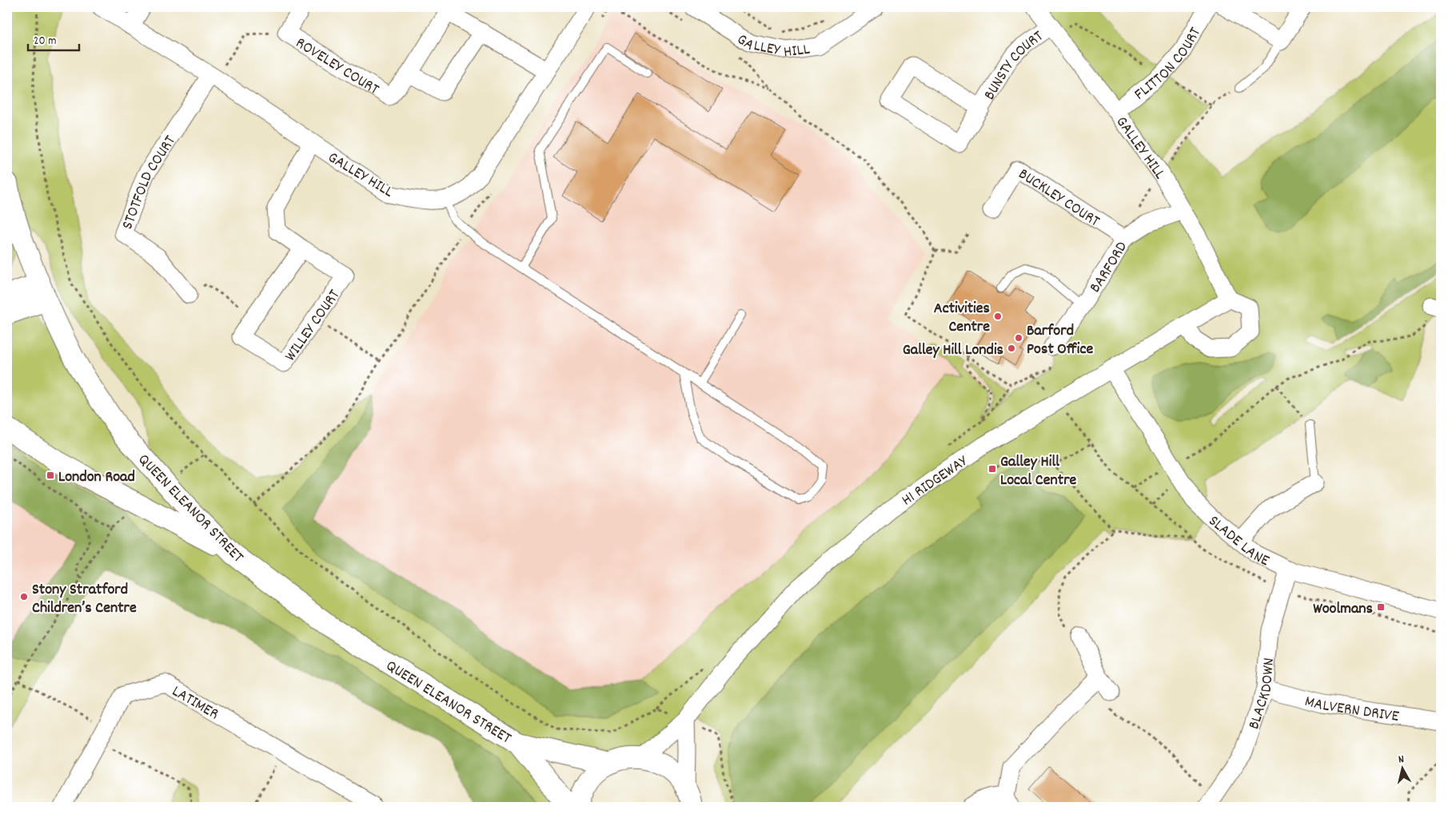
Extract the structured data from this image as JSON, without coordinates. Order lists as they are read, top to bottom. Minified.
{"streets":{"street":["GALLEY HILL","FLITTON COURT","ROVELEY COURT","BUNSTY COURT","STOTFOLD COURT","BUCKLEY COURT","BARFORD","WILLEY COURT","H1 RIDGEWAY","QUEEN ELEANOR STREET","SLADE LANE","BLACKDOWN","LATIMER","MALVERN DRIVE"]},"crossings":[["GALLEY HILL","FLITTON COURT"],["GALLEY HILL","ROVELEY COURT"],["GALLEY HILL","BUNSTY COURT"],["GALLEY HILL","STOTFOLD COURT"],["GALLEY HILL","BARFORD"],["GALLEY HILL","WILLEY COURT"],["GALLEY HILL","H1 RIDGEWAY"],["BUCKLEY COURT","BARFORD"],["H1 RIDGEWAY","SLADE LANE"],["SLADE LANE","BLACKDOWN"],["BLACKDOWN","MALVERN DRIVE"]],"places":{"other":["Activities Centre","Barford Post Office","Galley Hill Londis","Stony Stratford Children’s Centre"],"transit":["Galley Hill Local Centre","London Road","Woolmans"]},"scale_bar":"20 m","north":"top"}
